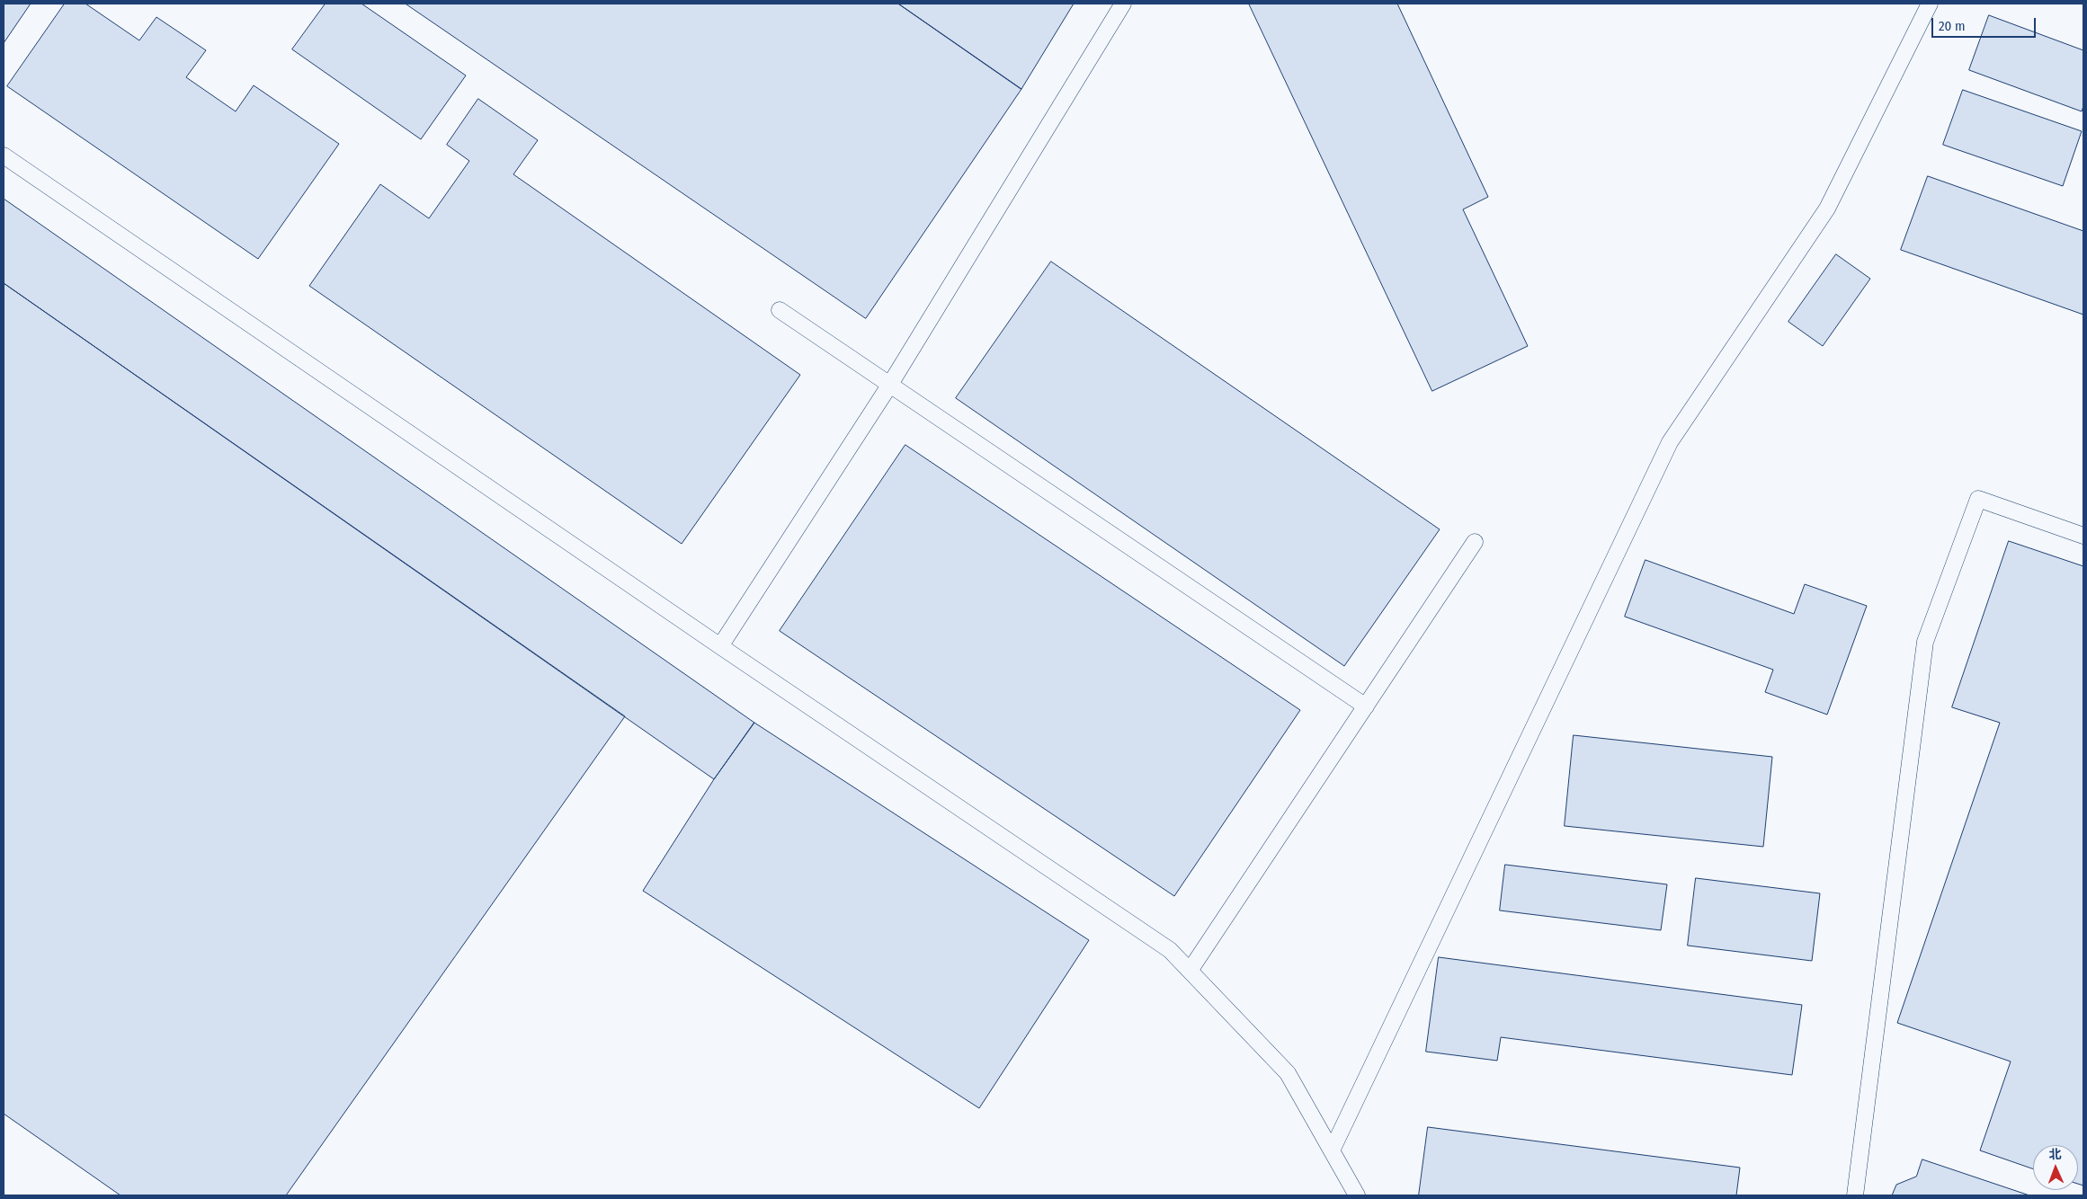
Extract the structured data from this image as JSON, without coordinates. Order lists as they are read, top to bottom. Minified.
{"scale_bar":"20 m","north":"top"}
